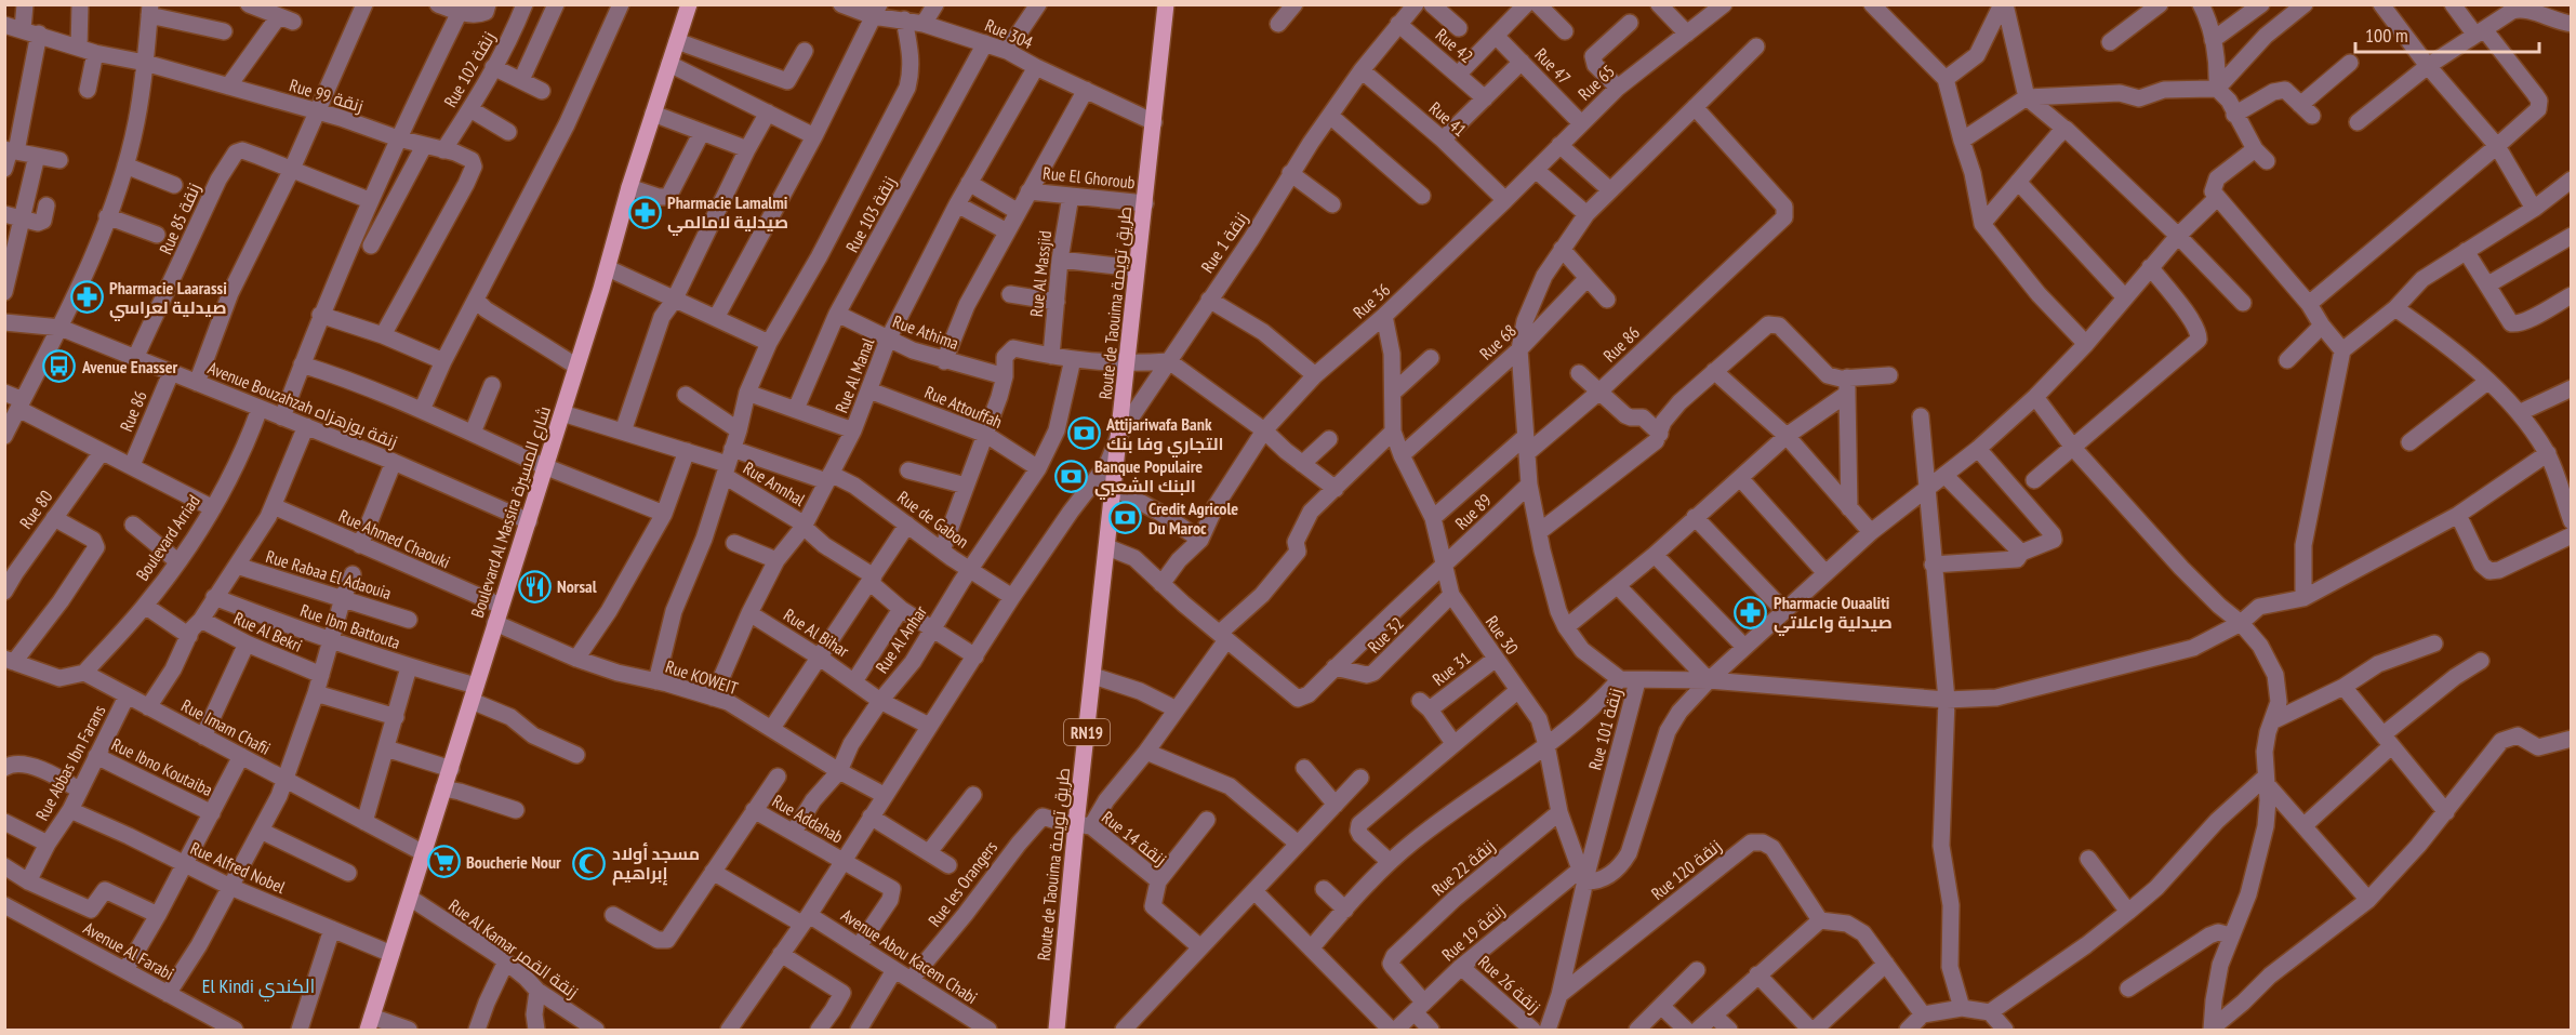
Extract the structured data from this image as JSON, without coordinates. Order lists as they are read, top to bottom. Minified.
{"streets":{"main road":["Route de Taouima طريق تويمة","Boulevard Al Massira شارع المسيرة","RN19"],"street":["Rue 304","Rue 42","Rue 47","Rue 102 زنقة","Rue 65","Rue 99 زنقة","Rue 41","Rue El Ghoroub","Rue 103 زنقة","Rue 85 زنقة","Rue 1 زنقة","Rue Al Massjid","Rue 36","Rue Athima","Rue 68","Rue 86","Rue Al Manal","Avenue Bouzahzah زنقة بوزهزاه","Rue Attouffah","Rue Annhal","Rue 80","Rue 89","Rue de Gabon","Boulevard Arriad","Rue Ahmed Chaouki","Rue Rabaa El Adaouia","Rue Ibm Battouta","Rue Al Bekri","Rue Al Bihar","Rue 32","Rue 30","Rue Al Anhar","Rue 31","Rue KOWEIT","Rue Imam Chafii","Rue 101 زنقة","Rue Abbas Ibn Farans","Rue Ibno Koutaiba","Rue Addahab","Rue 14 زنقة","Rue Alfred Nobel","Rue 22 زنقة","Rue 120 زنقة","Rue les Orangers","Rue 19 زنقة","Rue Al Kamar زنقة القمر","Avenue Al Farabi","Avenue Abou Kacem Chabi","Rue 26 زنقة"]},"crossings":[["Rue 304","Rue 103 زنقة"],["Rue 304","Route de Taouima طريق تويمة"],["Rue 304","Rue Al Manal"],["Rue 42","Rue 1 زنقة"],["Rue 47","Rue 65"],["Rue 102 زنقة","Rue 99 زنقة"],["Rue 65","Rue 41"],["Rue 65","Rue 36"],["Rue 41","Rue 1 زنقة"],["Rue 41","Rue 36"],["Rue El Ghoroub","Rue Al Massjid"],["Rue El Ghoroub","Route de Taouima طريق تويمة"],["Rue 103 زنقة","Rue Athima"],["Rue 85 زنقة","Avenue Bouzahzah زنقة بوزهزاه"],["Rue 1 زنقة","Route de Taouima طريق تويمة"],["Rue 1 زنقة","Rue Annhal"],["Rue 1 زنقة","Rue de Gabon"],["Rue 1 زنقة","Rue Al Bihar"],["Rue 1 زنقة","Rue KOWEIT"],["Rue 1 زنقة","Rue Addahab"],["Rue 1 زنقة","Avenue Abou Kacem Chabi"],["Rue 36","Rue 30"],["Route de Taouima طريق تويمة","Rue 14 زنقة"],["Route de Taouima طريق تويمة","Rue les Orangers"],["Rue Athima","Rue Al Manal"],["Rue 68","Rue 30"],["Rue 86","Avenue Bouzahzah زنقة بوزهزاه"],["Rue 86","Rue 30"],["Rue Al Manal","Rue Attouffah"],["Rue Al Manal","Rue Annhal"],["Rue Al Manal","Rue de Gabon"],["Rue Al Manal","Rue Al Bihar"],["Rue Al Manal","Rue KOWEIT"],["Avenue Bouzahzah زنقة بوزهزاه","Boulevard Al Massira شارع المسيرة"],["Avenue Bouzahzah زنقة بوزهزاه","Boulevard Arriad"],["Rue Attouffah","Rue Al Anhar"],["Rue Annhal","Rue de Gabon"],["Rue Annhal","Rue Al Anhar"],["Boulevard Al Massira شارع المسيرة","Rue Ahmed Chaouki"],["Boulevard Al Massira شارع المسيرة","Rue Ibm Battouta"],["Boulevard Al Massira شارع المسيرة","Rue KOWEIT"],["Boulevard Al Massira شارع المسيرة","Rue Imam Chafii"],["Boulevard Al Massira شارع المسيرة","Rue Alfred Nobel"],["Boulevard Al Massira شارع المسيرة","Rue Al Kamar زنقة القمر"],["Rue 89","Rue 32"],["Rue 89","Rue 30"],["Rue de Gabon","Rue Al Anhar"],["Boulevard Arriad","Rue Imam Chafii"],["Rue Al Bihar","Rue Al Anhar"],["Rue 32","Rue 30"],["Rue 30","Rue 31"],["Rue 30","Rue 101 زنقة"],["Rue 30","Rue 22 زنقة"],["Rue 30","Rue 19 زنقة"],["Rue Al Anhar","Rue KOWEIT"],["Rue Al Anhar","Rue Addahab"],["Rue Imam Chafii","Rue Abbas Ibn Farans"],["Rue 101 زنقة","Rue 120 زنقة"],["Rue 101 زنقة","Rue 19 زنقة"],["Rue Abbas Ibn Farans","Rue Ibno Koutaiba"],["Rue Abbas Ibn Farans","Rue Alfred Nobel"],["Rue Addahab","Avenue Abou Kacem Chabi"],["Rue 14 زنقة","Rue les Orangers"],["Rue 22 زنقة","Rue 19 زنقة"],["Rue les Orangers","Avenue Abou Kacem Chabi"],["Rue 19 زنقة","Rue 26 زنقة"]],"districts":["El Kindi الكندي"],"places":{"pharmacy":["Pharmacie Lamalmi صيدلية لامالمي","Pharmacie Laarassi صيدلية لعراسي","Pharmacie Ouaaliti صيدلية واعلاتي"],"bus stop":["Avenue Enasser"],"bank":["Attijariwafa Bank التجاري وفا بنك","Banque Populaire البنك الشعبي","Credit Agricole Du Maroc"],"restaurant":["Norsal"],"supermarket":["Boucherie Nour"],"mosque":["مسجد أولاد إبراهيم"]},"scale_bar":"100 m"}
